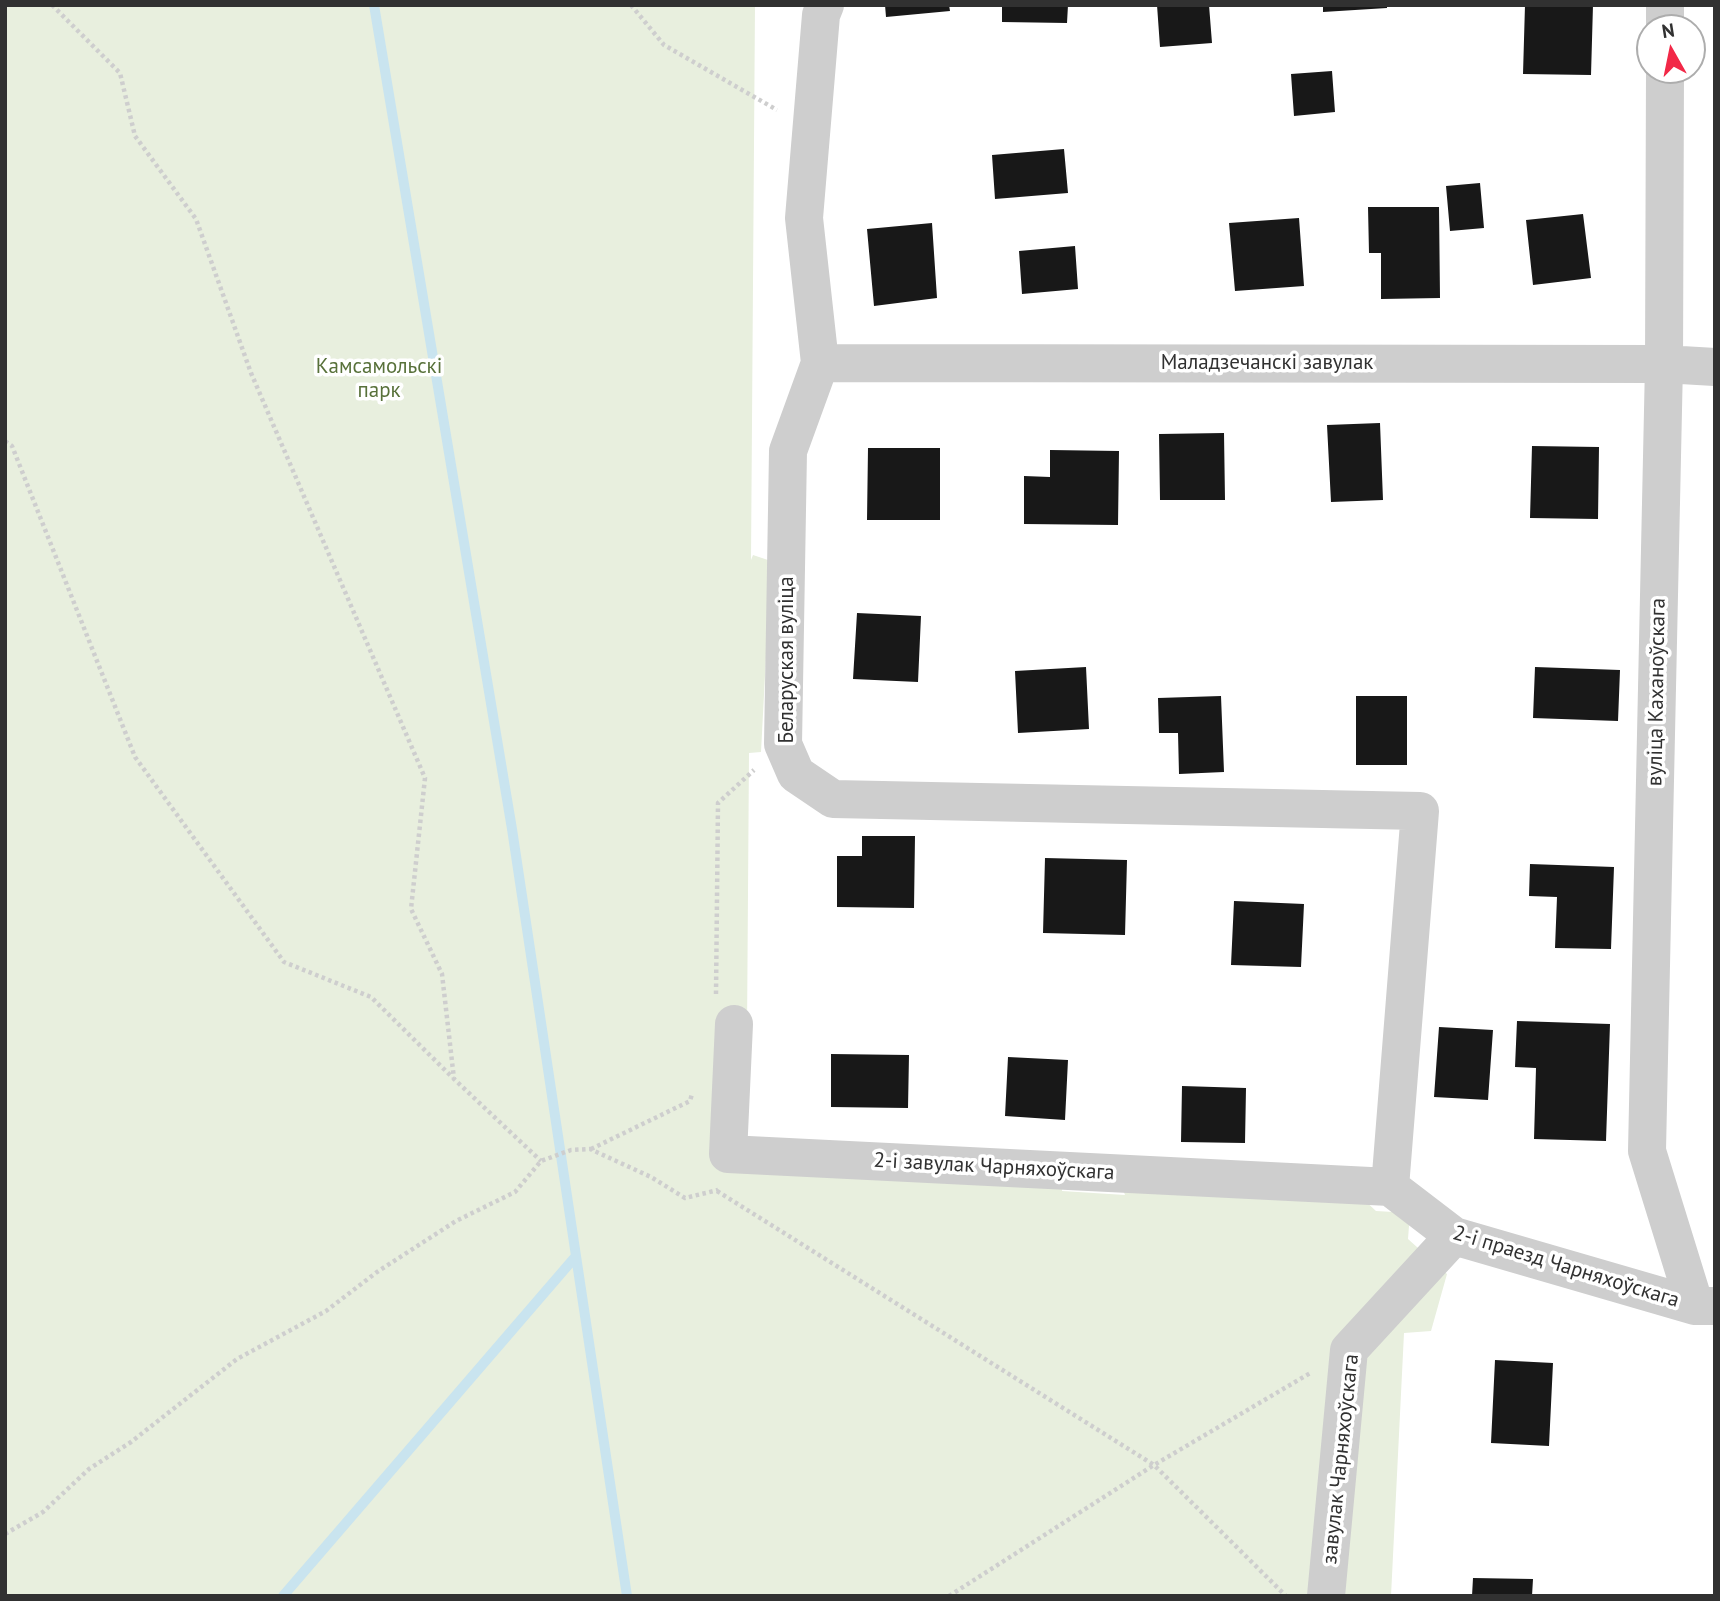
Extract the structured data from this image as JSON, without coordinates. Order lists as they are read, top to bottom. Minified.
{"streets":{"street":["Маладзечанскі завулак","Беларуская вуліца","вуліца Каханоўскага","2-і завулак Чарняхоўскага","2-і праезд Чарняхоўскага","завулак Чарняхоўскага"]},"crossings":[["Маладзечанскі завулак","Беларуская вуліца"],["Маладзечанскі завулак","вуліца Каханоўскага"],["Беларуская вуліца","2-і завулак Чарняхоўскага"],["Беларуская вуліца","2-і праезд Чарняхоўскага"],["вуліца Каханоўскага","2-і праезд Чарняхоўскага"],["2-і завулак Чарняхоўскага","2-і праезд Чарняхоўскага"],["2-і праезд Чарняхоўскага","завулак Чарняхоўскага"]],"parks":["Камсамольскі парк"],"north":"top"}
